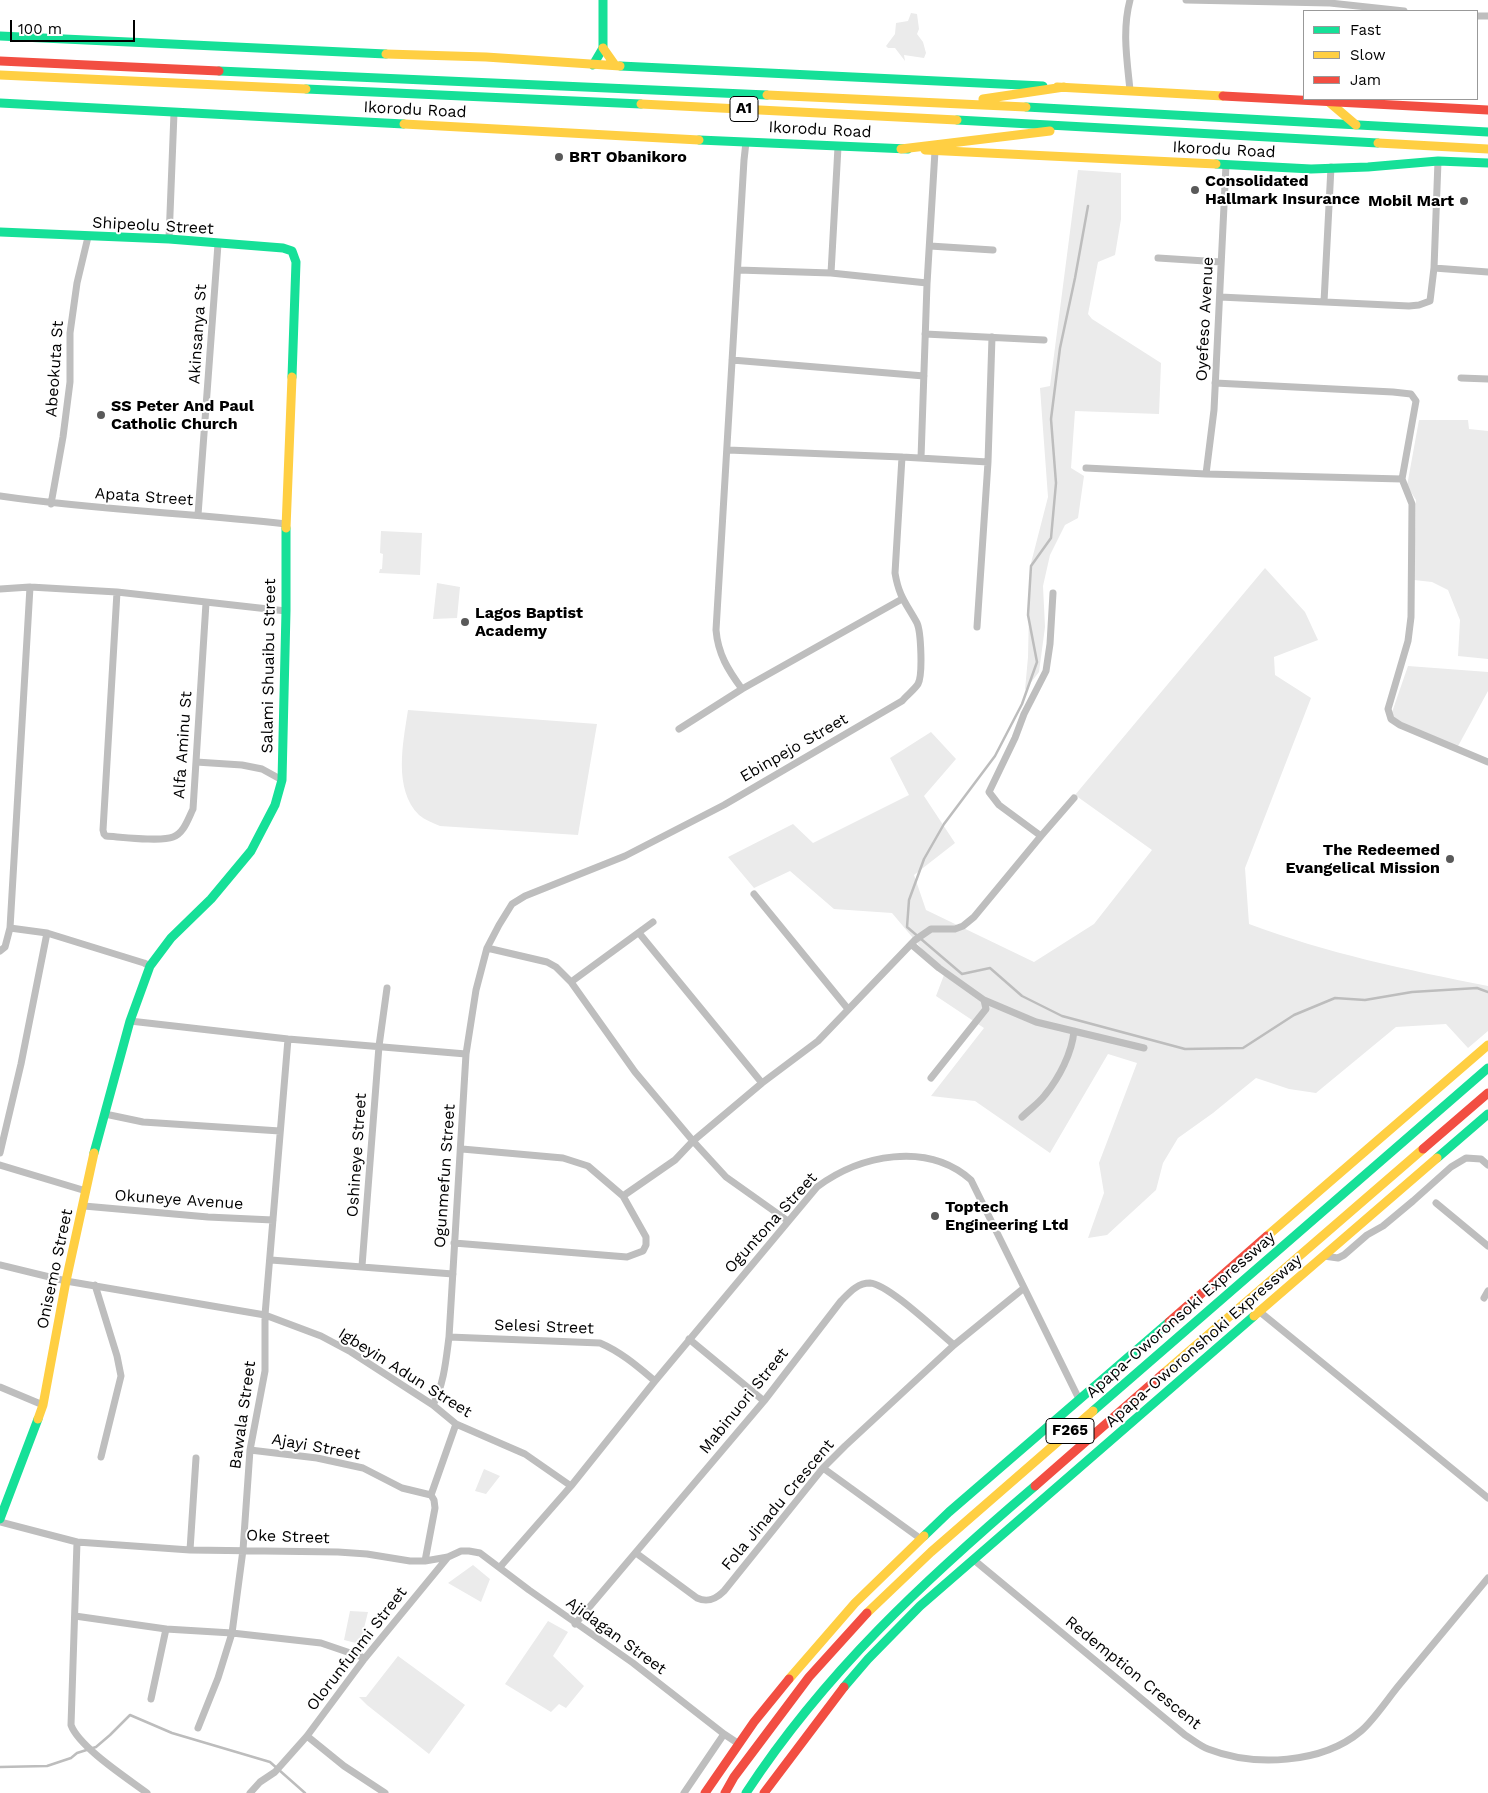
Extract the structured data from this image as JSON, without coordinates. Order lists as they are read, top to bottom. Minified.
{"streets":{"main road":["A1","Ikorodu Road","Shipeolu Street","Salami Shuaibu Street","Onisemo Street","Apapa-Oworonsoki Expressway","Apapa-Oworonshoki Expressway","F265"],"street":["Oyefeso Avenue","Akinsanya St","Abeokuta St","Apata Street","Alfa Aminu St","Ebinpejo Street","Oshineye Street","Ogunmefun Street","Okuneye Avenue","Oguntona Street","Selesi Street","Igbeyin Adun Street","Mabinuori Street","Bawala Street","Ajayi Street","Fola Jinadu Crescent","Oke Street","Ajidagan Street","Olorunfunmi Street","Redemption Crescent"]},"crossings":[["Ikorodu Road","Oyefeso Avenue"],["Shipeolu Street","Akinsanya St"],["Shipeolu Street","Abeokuta St"],["Shipeolu Street","Salami Shuaibu Street"],["Akinsanya St","Apata Street"],["Abeokuta St","Apata Street"],["Apata Street","Salami Shuaibu Street"],["Salami Shuaibu Street","Onisemo Street"],["Ebinpejo Street","Ogunmefun Street"],["Ogunmefun Street","Selesi Street"],["Ogunmefun Street","Igbeyin Adun Street"],["Okuneye Avenue","Onisemo Street"],["Okuneye Avenue","Bawala Street"],["Oguntona Street","Apapa-Oworonsoki Expressway"],["Oguntona Street","Selesi Street"],["Oguntona Street","Igbeyin Adun Street"],["Oguntona Street","Fola Jinadu Crescent"],["Oguntona Street","Ajidagan Street"],["Onisemo Street","Igbeyin Adun Street"],["Onisemo Street","Oke Street"],["Apapa-Oworonsoki Expressway","Ajidagan Street"],["Apapa-Oworonshoki Expressway","Redemption Crescent"],["Igbeyin Adun Street","Bawala Street"],["Mabinuori Street","Fola Jinadu Crescent"],["Mabinuori Street","Ajidagan Street"],["Bawala Street","Ajayi Street"],["Bawala Street","Oke Street"],["Oke Street","Ajidagan Street"],["Oke Street","Olorunfunmi Street"]],"places":["BRT Obanikoro","Consolidated Hallmark Insurance","Mobil Mart","SS Peter And Paul Catholic Church","Lagos Baptist Academy","The Redeemed Evangelical Mission","Toptech Engineering Ltd"],"legend":["Fast","Slow","Jam"],"scale_bar":"100 m"}
